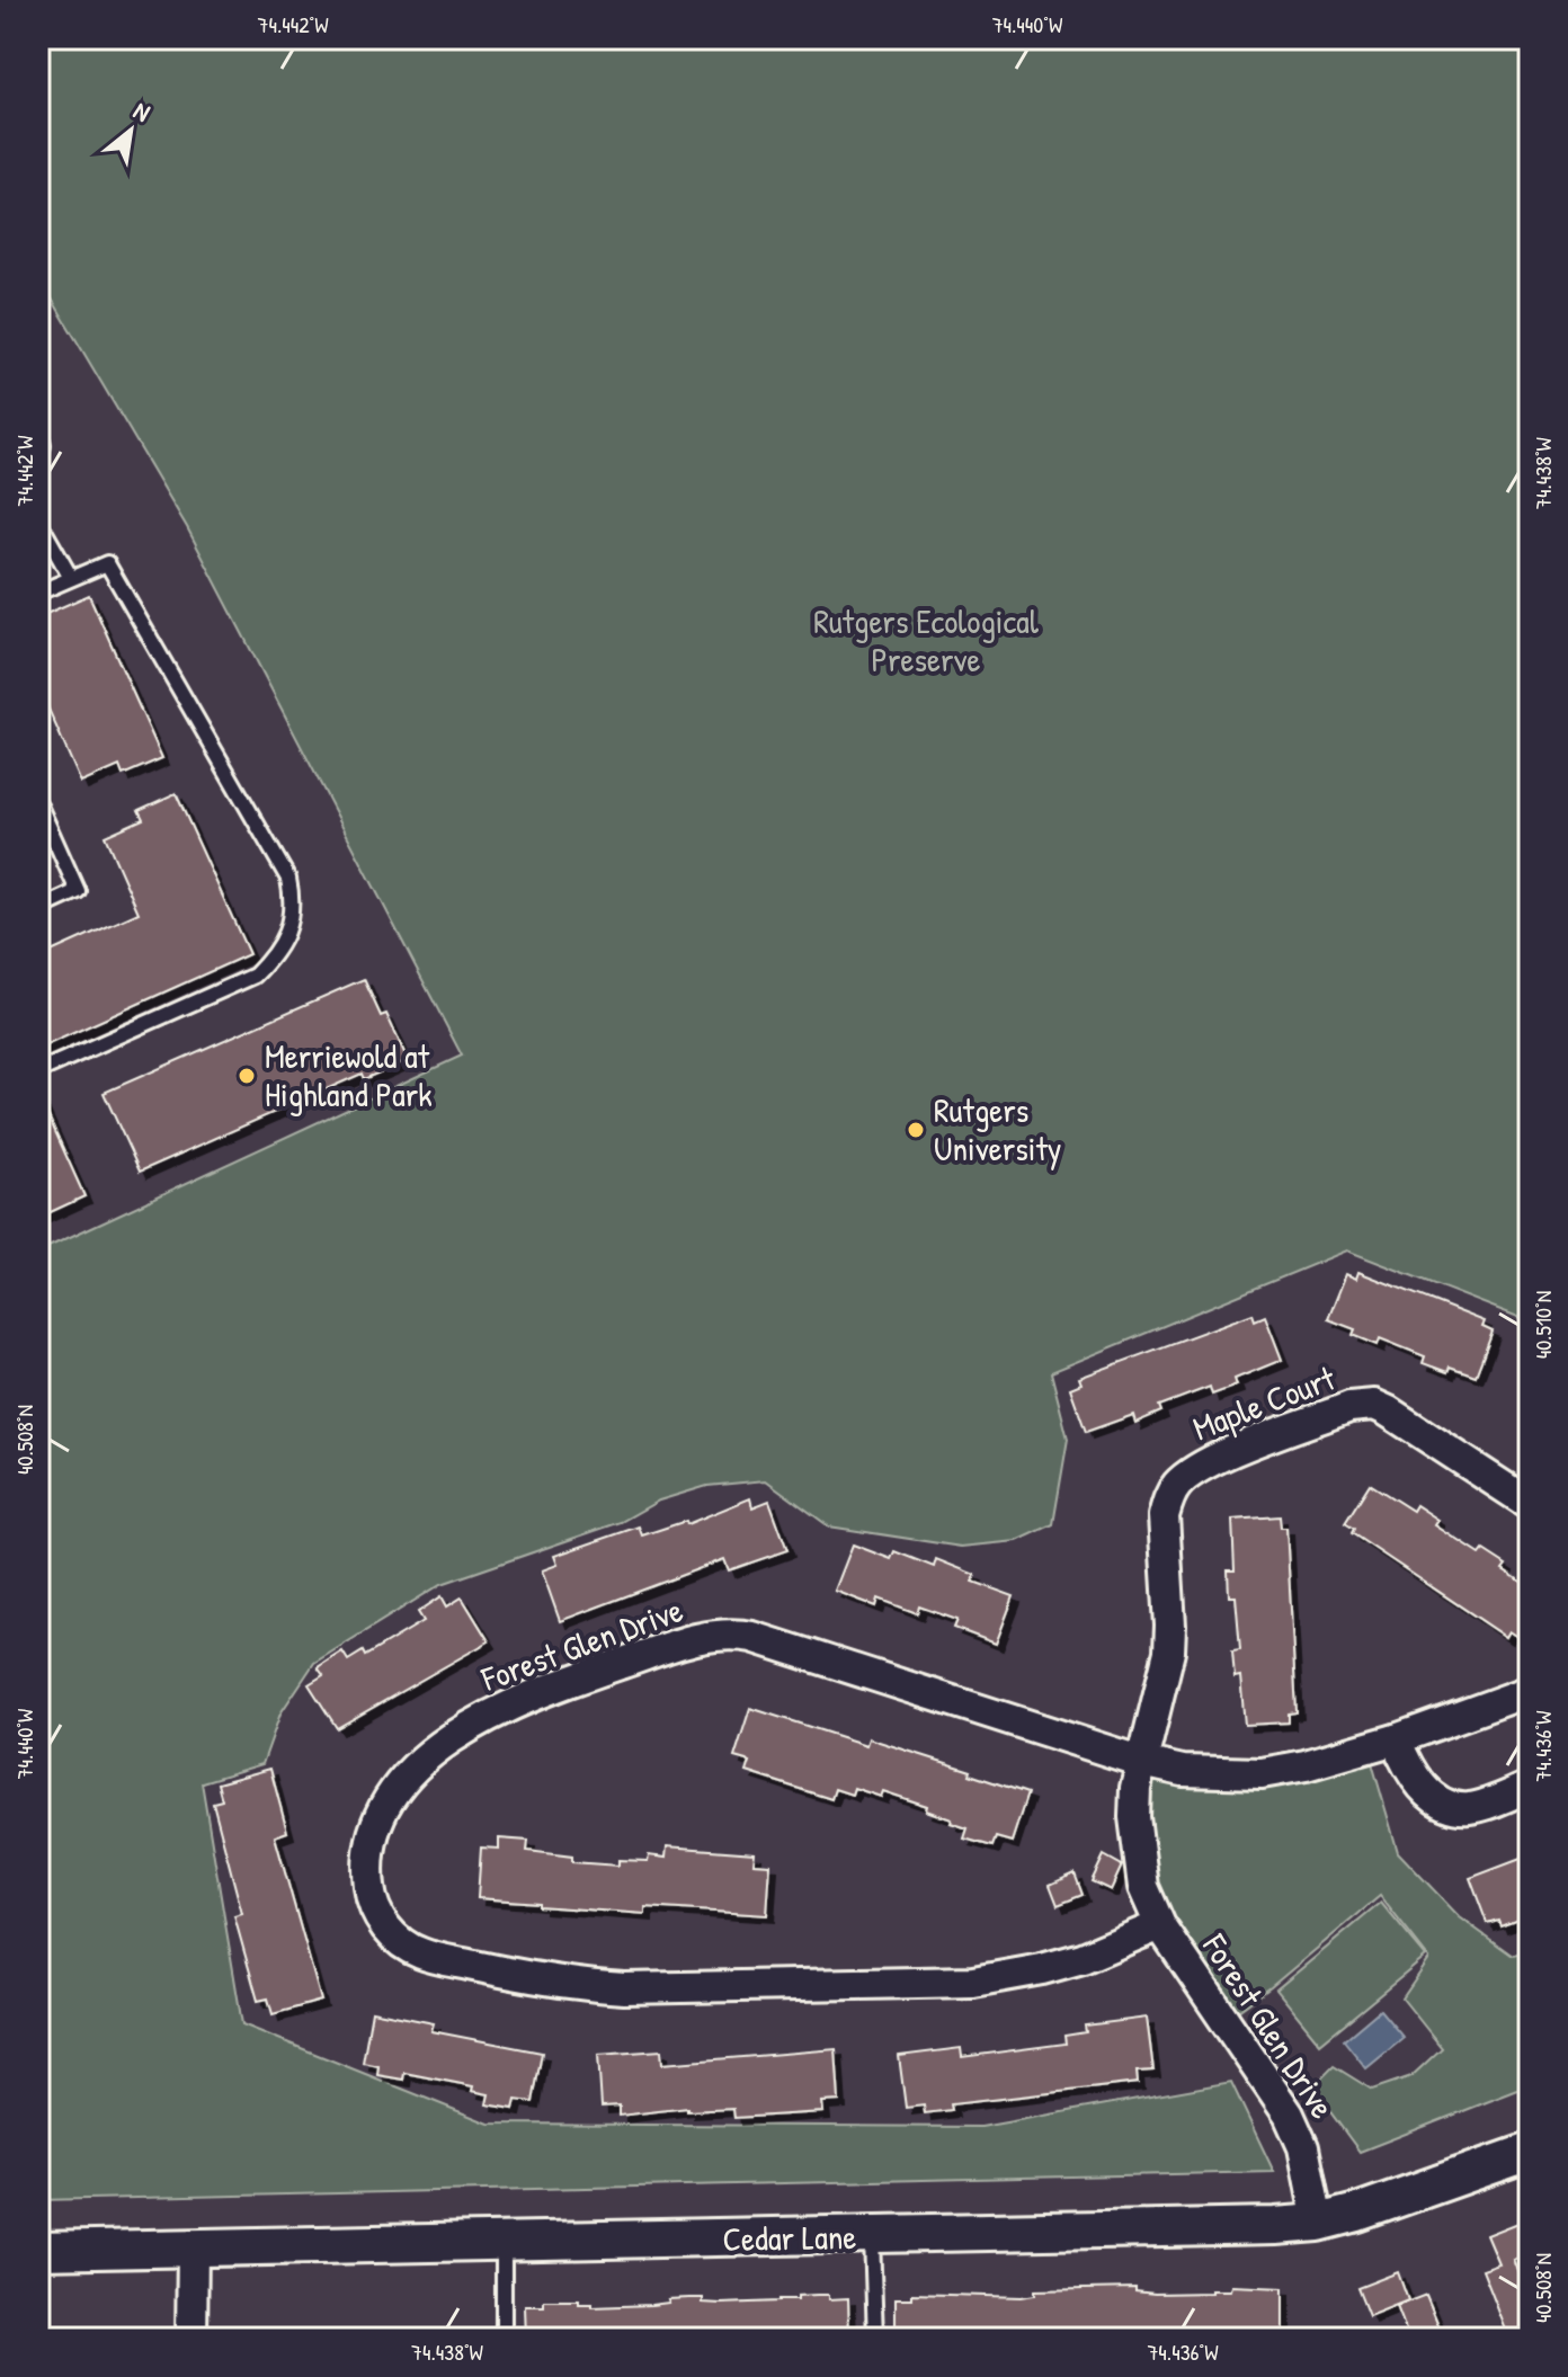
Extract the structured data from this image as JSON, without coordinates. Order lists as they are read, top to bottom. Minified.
{"streets":{"street":["Maple Court","Forest Glen Drive","Cedar Lane"]},"crossings":[["Maple Court","Forest Glen Drive"],["Forest Glen Drive","Cedar Lane"]],"parks":["Rutgers Ecological Preserve"],"places":["Merriewold at Highland Park","Rutgers University"],"north":"top right","coordinates":["74.442°W","74.440°W","74.438°W","40.510°N","40.508°N","74.436°W"]}
